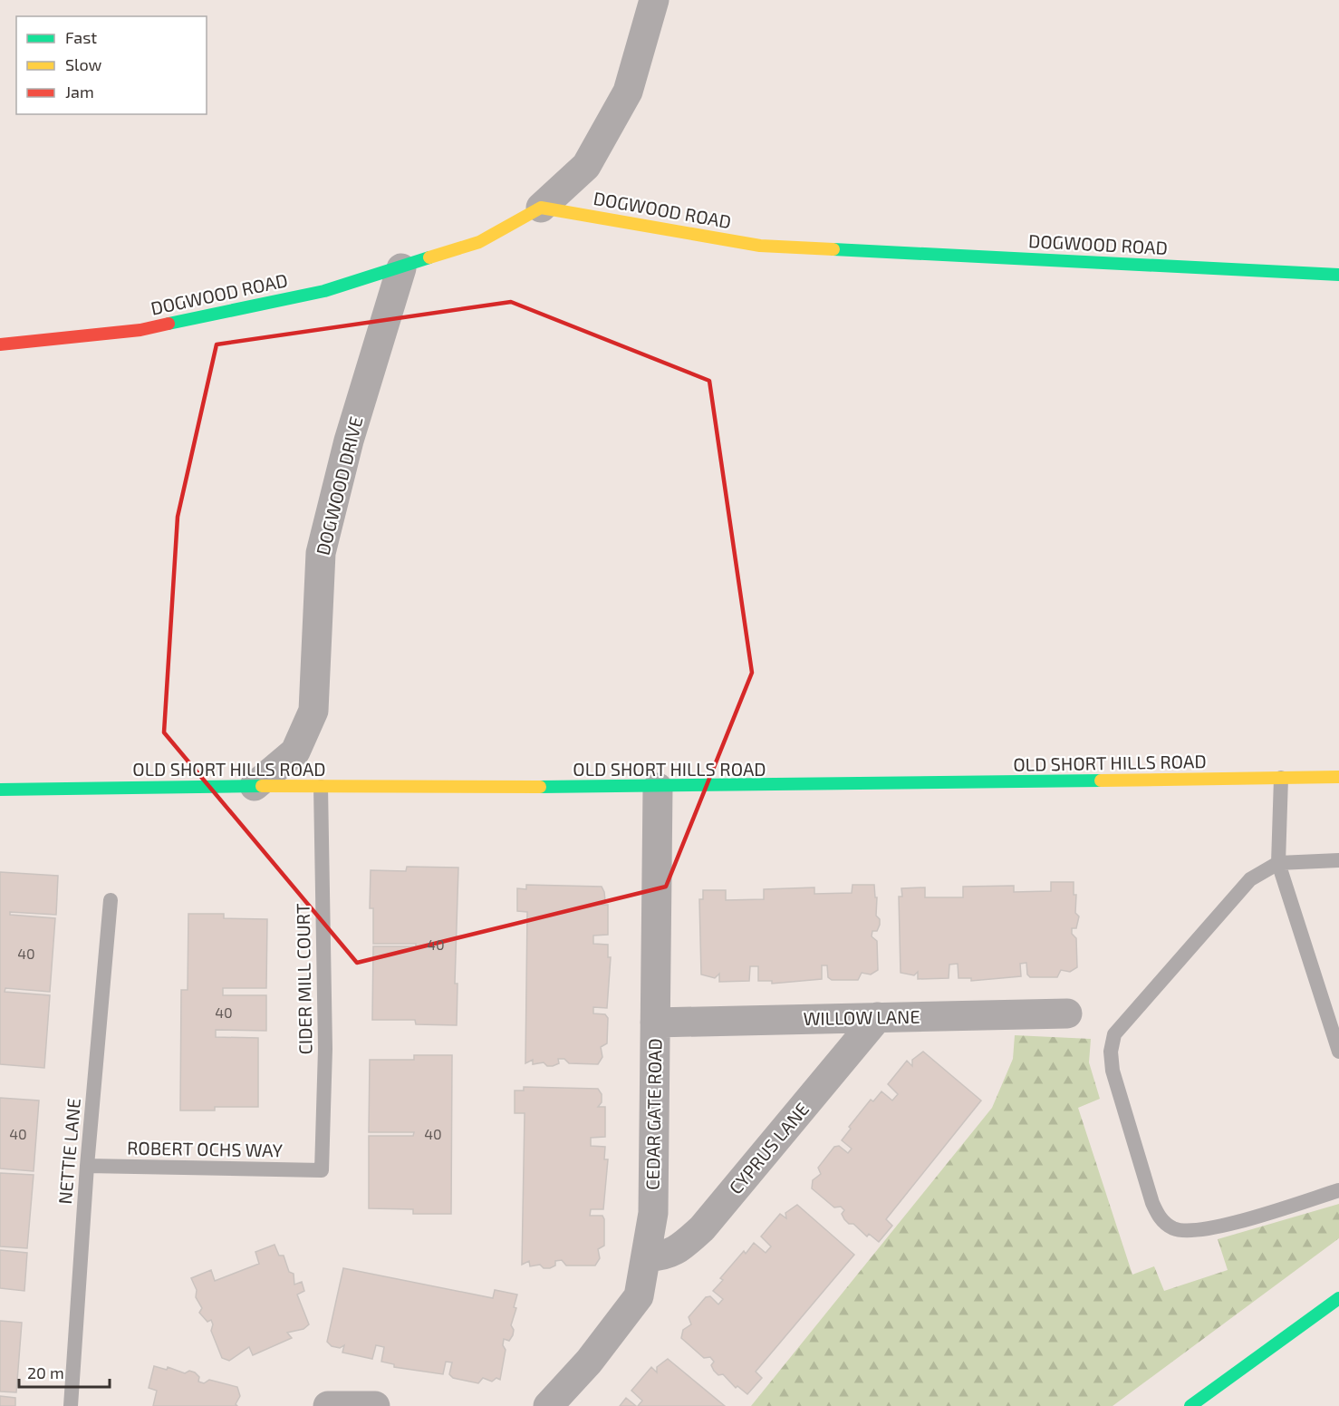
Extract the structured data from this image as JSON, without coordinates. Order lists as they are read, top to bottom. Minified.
{"streets":{"street":["DOGWOOD ROAD","DOGWOOD DRIVE","OLD SHORT HILLS ROAD","WILLOW LANE","CEDAR GATE ROAD","CYPRUS LANE"],"lane":["CIDER MILL COURT","ROBERT OCHS WAY","NETTIE LANE"]},"crossings":[["DOGWOOD ROAD","DOGWOOD DRIVE"],["DOGWOOD DRIVE","OLD SHORT HILLS ROAD"],["OLD SHORT HILLS ROAD","CIDER MILL COURT"],["OLD SHORT HILLS ROAD","CEDAR GATE ROAD"],["CIDER MILL COURT","ROBERT OCHS WAY"],["WILLOW LANE","CEDAR GATE ROAD"],["WILLOW LANE","CYPRUS LANE"],["CEDAR GATE ROAD","CYPRUS LANE"],["ROBERT OCHS WAY","NETTIE LANE"]],"house_numbers":["40","40","40","40","40"],"legend":["Fast","Slow","Jam"],"scale_bar":"20 m"}
